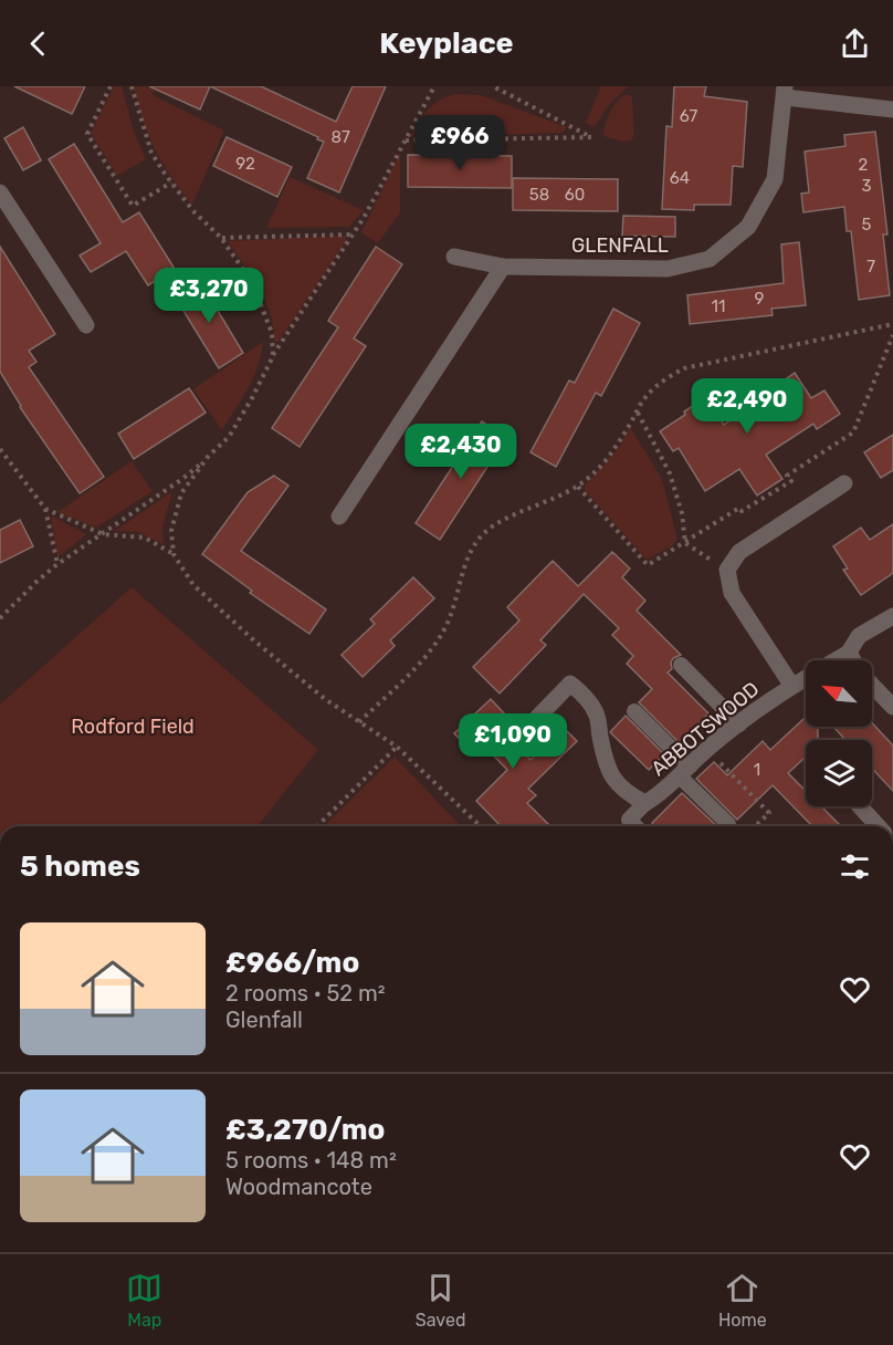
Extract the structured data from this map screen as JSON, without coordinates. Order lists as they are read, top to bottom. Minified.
{"streets":{"street":["GLENFALL","ABBOTSWOOD"]},"parks":["Rodford Field"],"house_numbers":["67","87","92","2","64","3","58","60","5","7","9","11","1"],"north":"top left","page":{"header":"Keyplace","price":["£966","£3,270","£2,490","£2,430","£1,090"],"heading":"5 homes","list":[{"name":"£966/mo","note":"2 rooms · 52 m² · Glenfall"},{"name":"£3,270/mo","note":"5 rooms · 148 m² · Woodmancote"}],"tabs":["Map","Saved","Home"]}}
